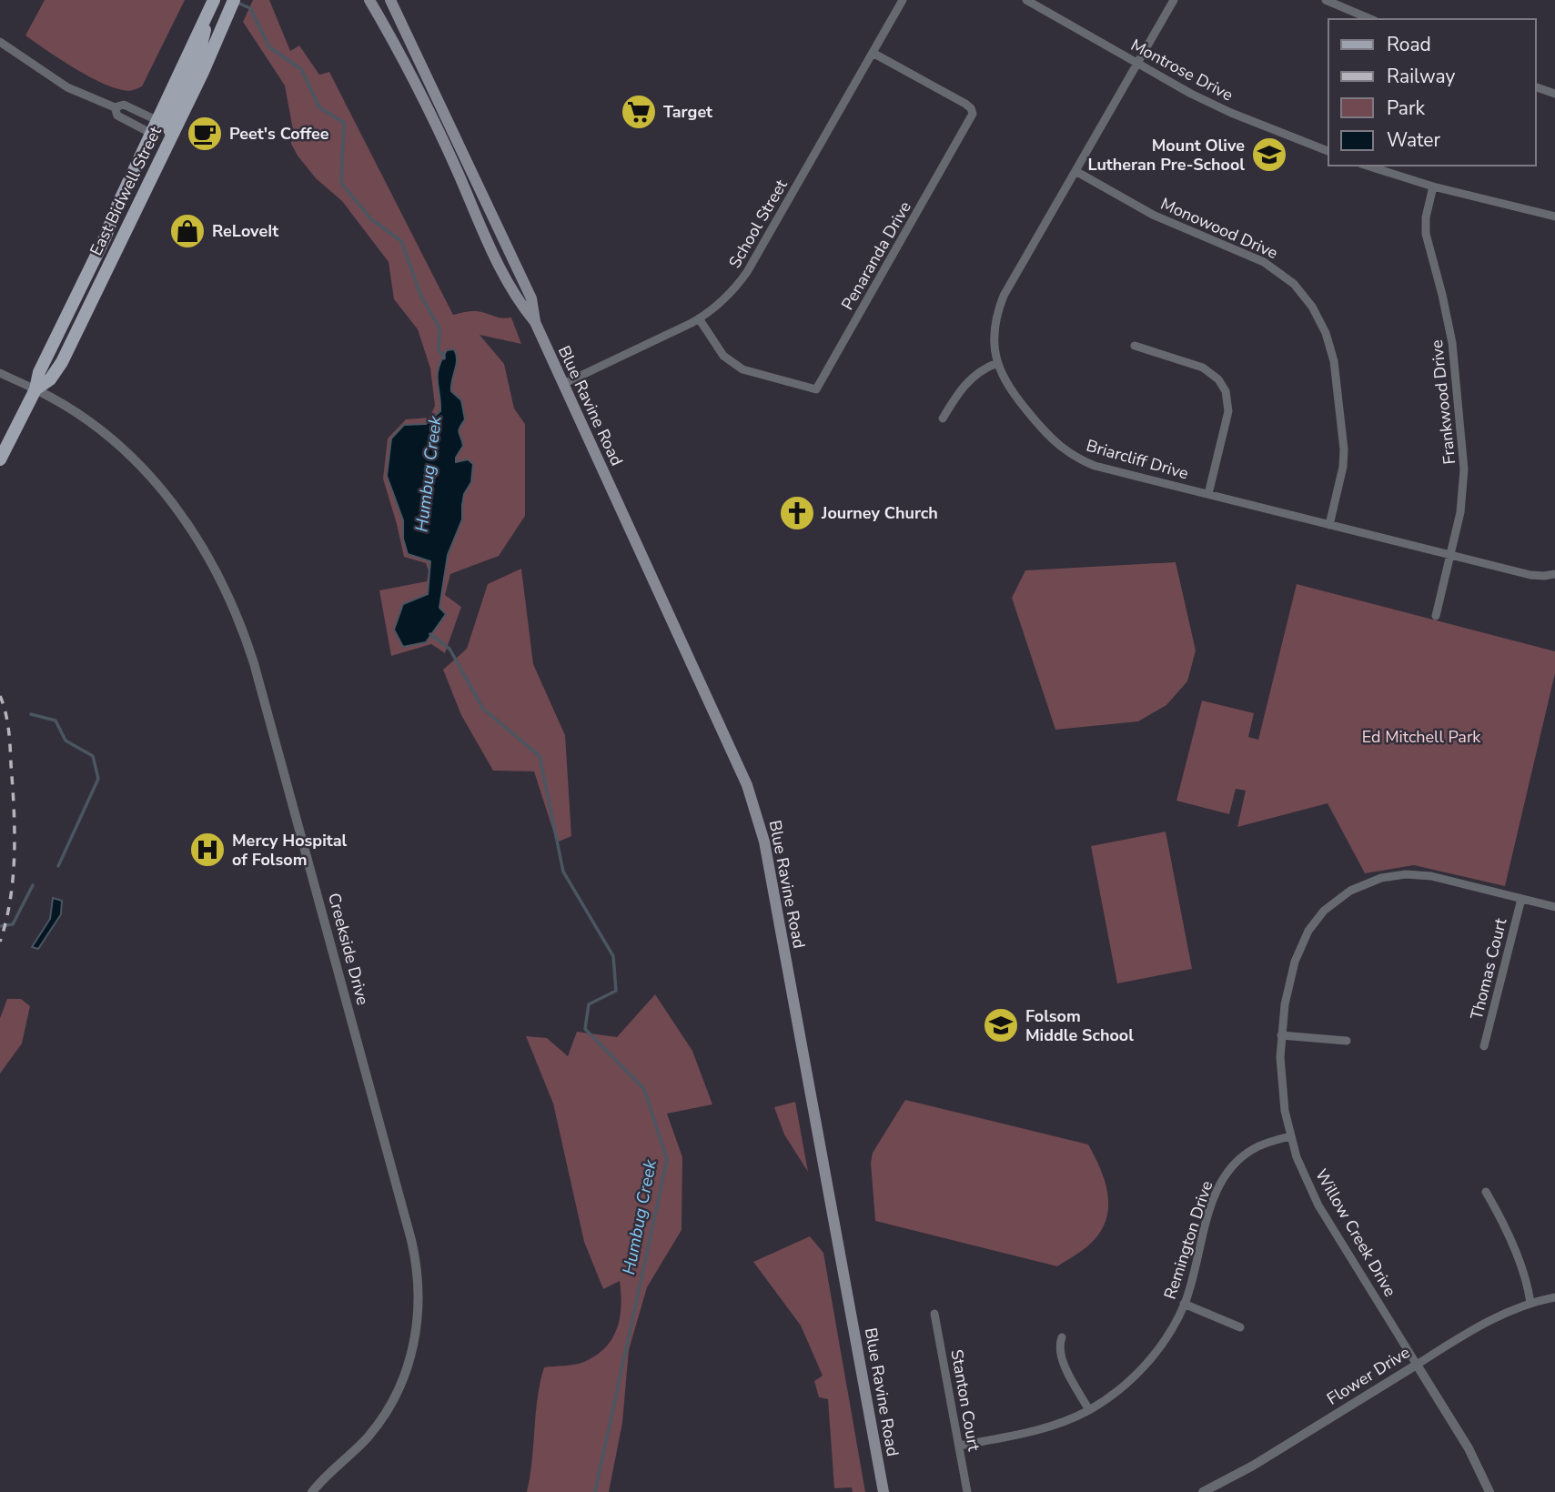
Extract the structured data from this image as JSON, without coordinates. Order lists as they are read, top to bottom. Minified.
{"streets":{"main road":["East Bidwell Street","Blue Ravine Road"],"street":["Montrose Drive","School Street","Monowood Drive","Penaranda Drive","Frankwood Drive","Briarcliff Drive","Creekside Drive","Thomas Court","Willow Creek Drive","Remington Drive","Flower Drive","Stanton Court"]},"crossings":[["Montrose Drive","Briarcliff Drive"],["East Bidwell Street","Creekside Drive"],["School Street","Penaranda Drive"],["School Street","Blue Ravine Road"],["Monowood Drive","Briarcliff Drive"],["Frankwood Drive","Briarcliff Drive"],["Thomas Court","Willow Creek Drive"],["Willow Creek Drive","Remington Drive"],["Willow Creek Drive","Flower Drive"],["Remington Drive","Stanton Court"]],"water":["Humbug Creek"],"parks":["Ed Mitchell Park"],"places":{"supermarket":["Target"],"cafe":["Peet's Coffee"],"school or university":["Mount Olive Lutheran Pre-School","Folsom Middle School"],"shop":["ReLoveIt"],"church":["Journey Church"],"hospital":["Mercy Hospital of Folsom"]},"legend":["Road","Railway","Park","Water"]}
